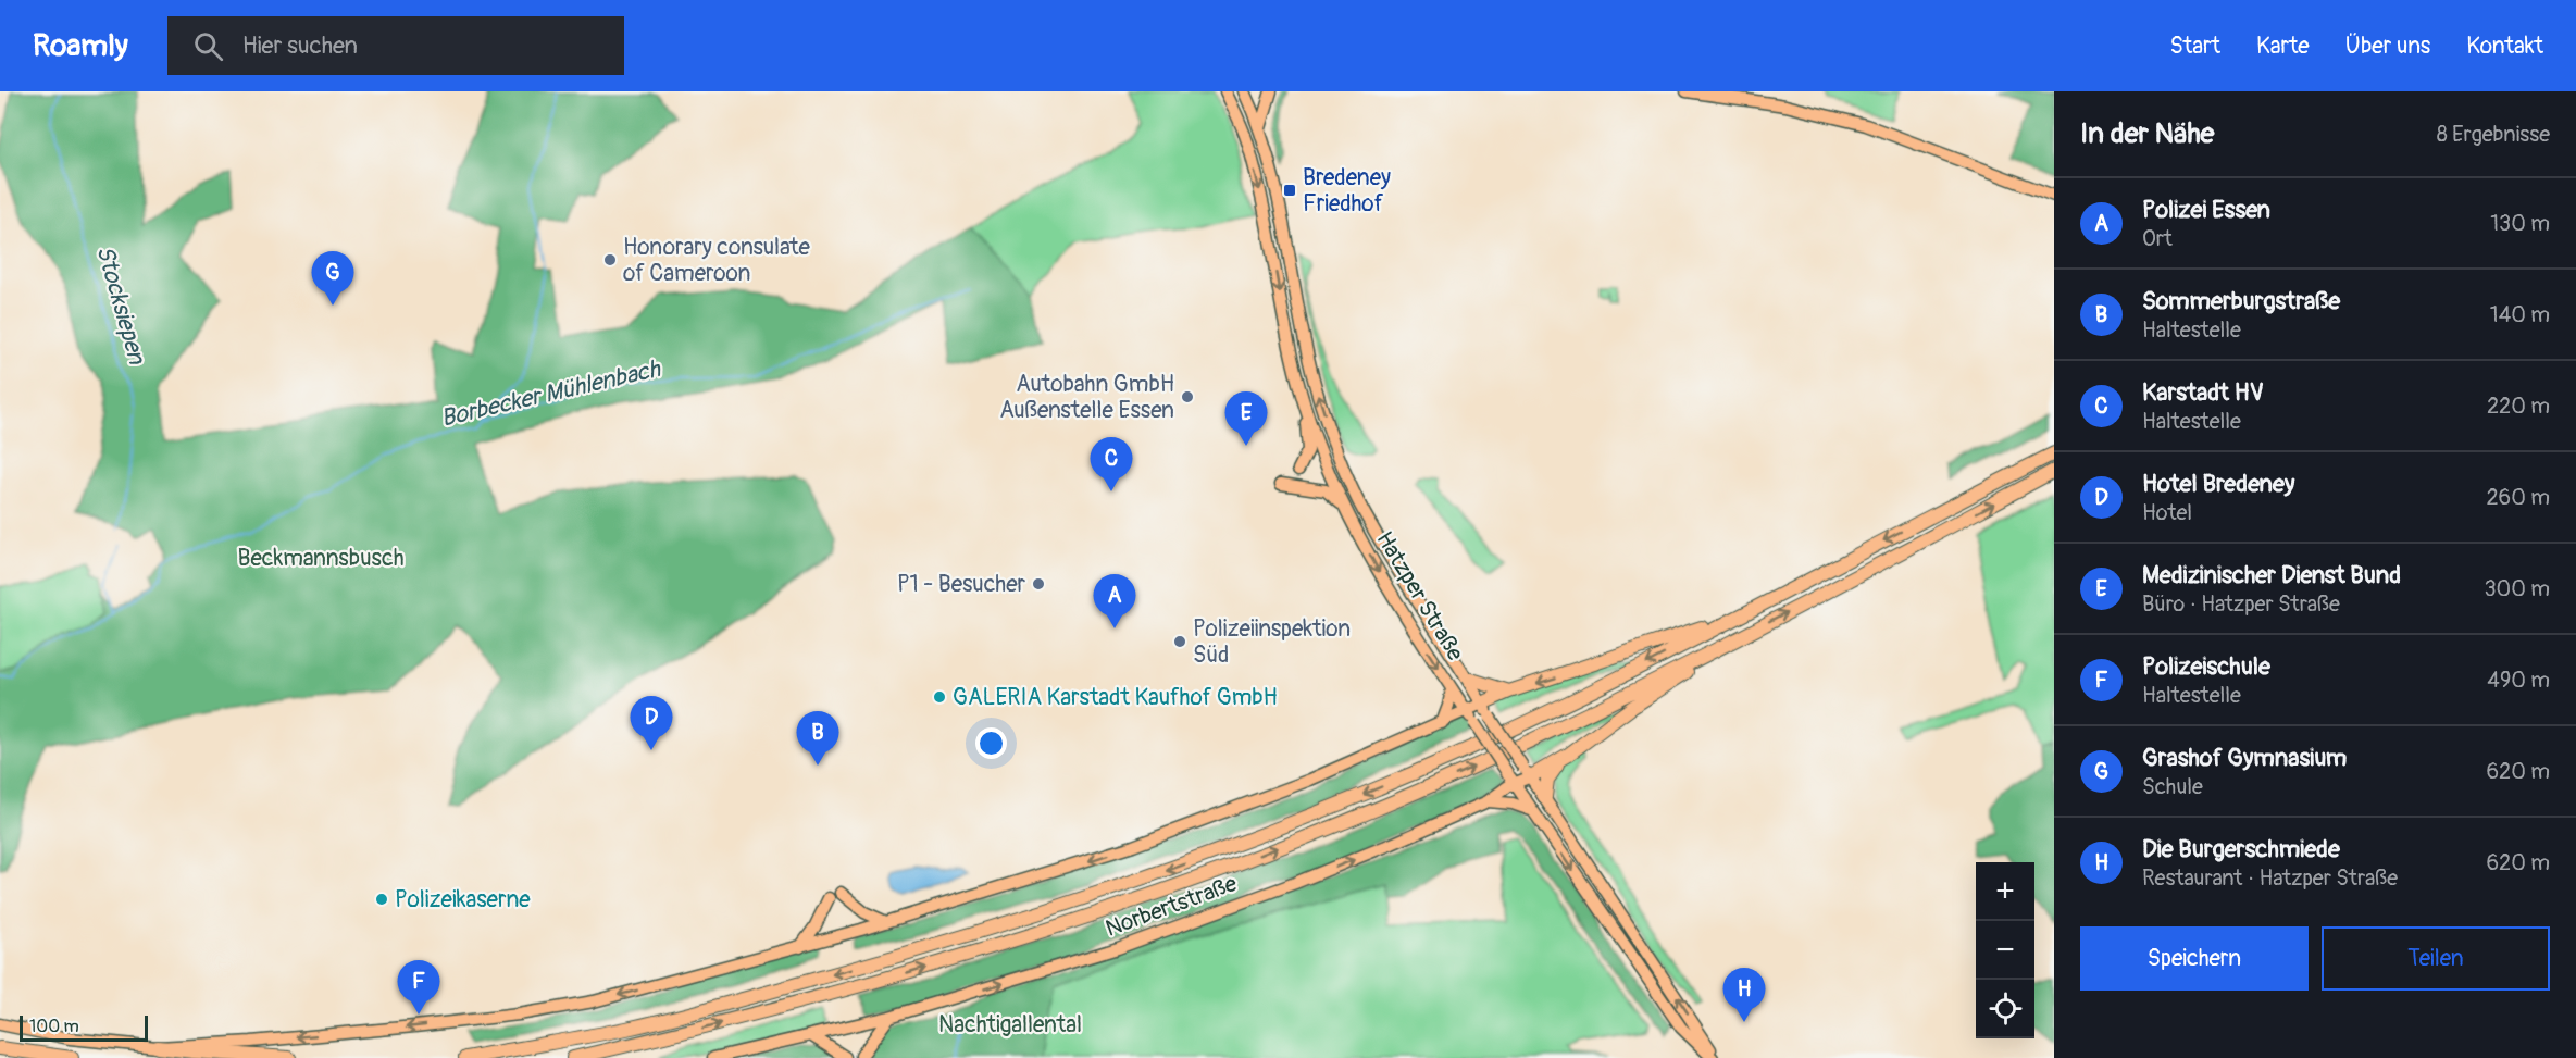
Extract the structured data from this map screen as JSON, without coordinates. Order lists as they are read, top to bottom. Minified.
{"streets":{"main road":["Hatzper Straße","Norbertstraße"]},"crossings":[["Hatzper Straße","Norbertstraße"]],"water":["Stocksiepen","Borbecker Mühlenbach"],"parks":["Beckmannsbusch","Nachtigallental"],"places":{"transit":["Bredeney Friedhof"],"other":["Honorary consulate of Cameroon","Autobahn GmbH Außenstelle Essen","P1 - Besucher","Polizeiinspektion Süd","GALERIA Karstadt Kaufhof GmbH","Polizeikaserne"]},"scale_bar":"100 m","page":{"header":"Roamly","search":"Hier suchen","nav":["Start","Karte","Über uns","Kontakt"],"heading":["In der Nähe","8 Ergebnisse"],"list":[{"mark":"A","name":"Polizei Essen","note":"Ort","value":"130 m"},{"mark":"B","name":"Sommerburgstraße","note":"Haltestelle","value":"140 m"},{"mark":"C","name":"Karstadt HV","note":"Haltestelle","value":"220 m"},{"mark":"D","name":"Hotel Bredeney","note":"Hotel","value":"260 m"},{"mark":"E","name":"Medizinischer Dienst Bund","note":"Büro · Hatzper Straße","value":"300 m"},{"mark":"F","name":"Polizeischule","note":"Haltestelle","value":"490 m"},{"mark":"G","name":"Grashof Gymnasium","note":"Schule","value":"620 m"},{"mark":"H","name":"Die Burgerschmiede","note":"Restaurant · Hatzper Straße","value":"620 m"}],"pins":["G","E","C","A","D","B","F","H"],"map_buttons":["+","−"],"buttons":["Speichern","Teilen"],"scale":"100 m"}}
